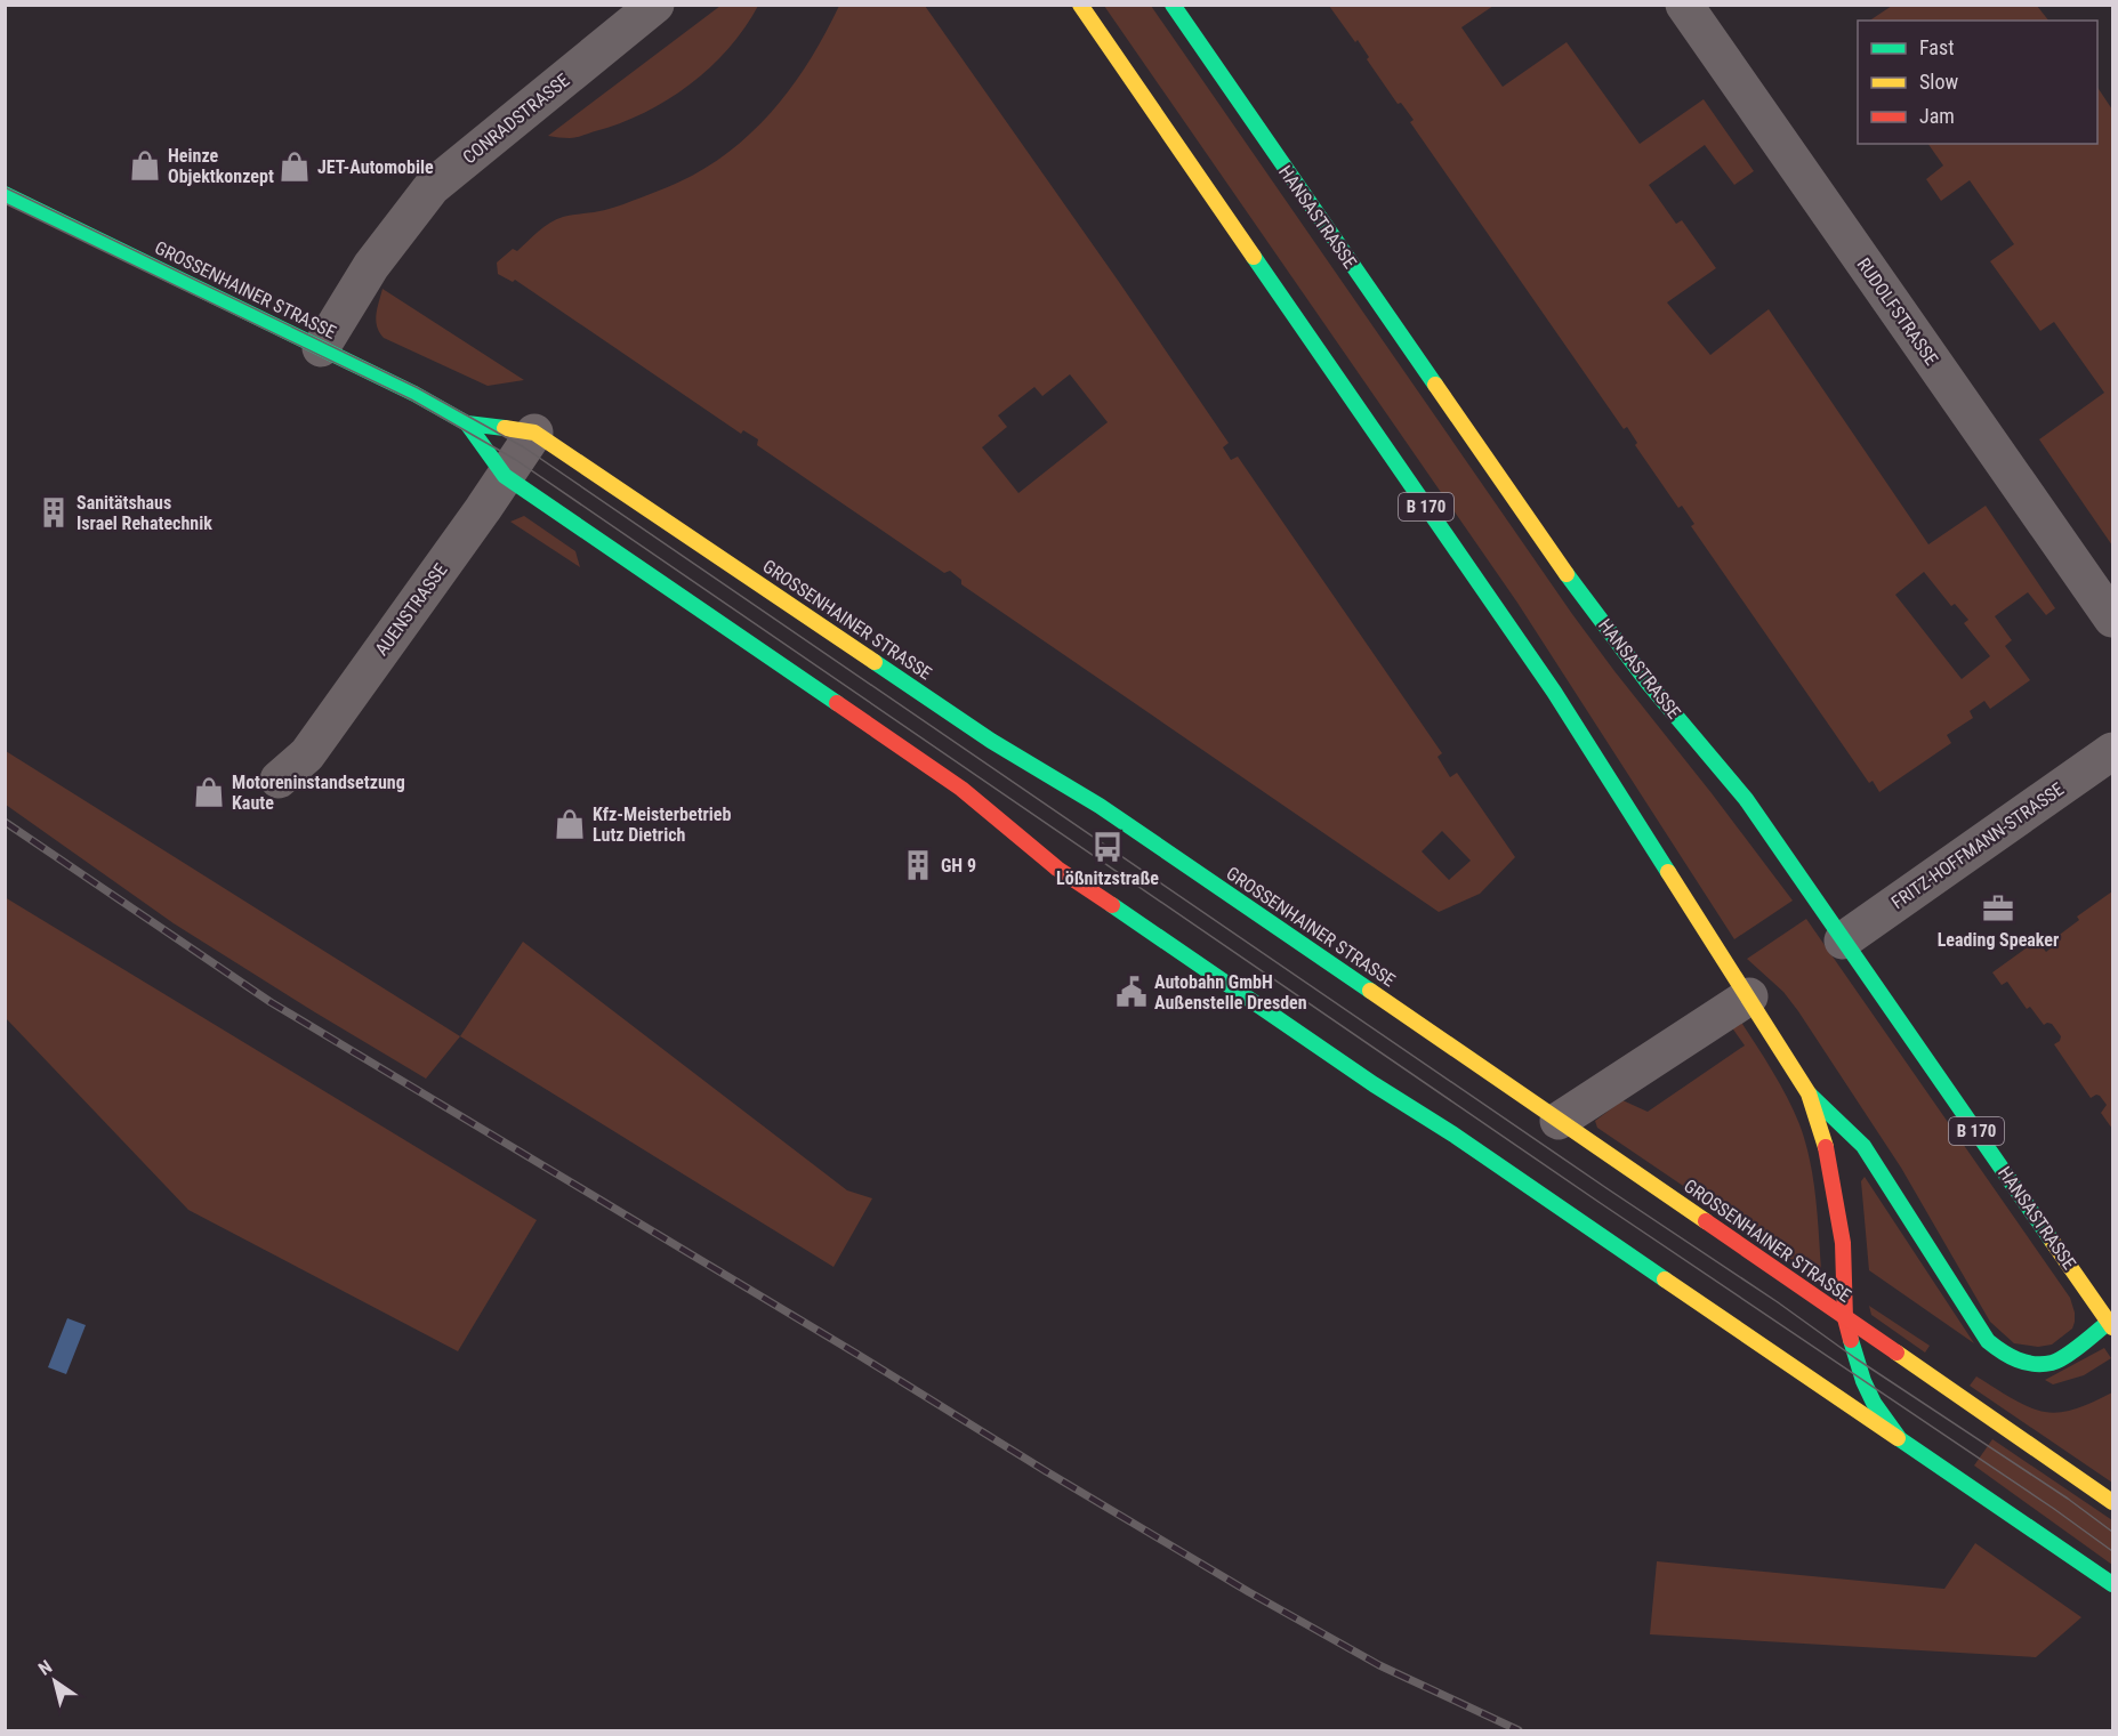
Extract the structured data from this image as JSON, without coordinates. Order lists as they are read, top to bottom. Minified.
{"streets":{"main road":["HANSASTRASSE","GROSSENHAINER STRASSE","B 170"],"street":["CONRADSTRASSE","RUDOLFSTRASSE","AUENSTRASSE","FRITZ-HOFFMANN-STRASSE"]},"crossings":[["CONRADSTRASSE","GROSSENHAINER STRASSE"],["HANSASTRASSE","FRITZ-HOFFMANN-STRASSE"],["GROSSENHAINER STRASSE","B 170"],["GROSSENHAINER STRASSE","AUENSTRASSE"]],"places":{"shop":["Heinze Objektkonzept","JET-Automobile","Motoreninstandsetzung Kaute","Kfz-Meisterbetrieb Lutz Dietrich"],"building":["Sanitätshaus Israel Rehatechnik","GH 9"],"bus stop":["Lößnitzstraße"],"office":["Leading Speaker"],"public building":["Autobahn GmbH Außenstelle Dresden"]},"legend":["Fast","Slow","Jam"],"north":"top left"}
